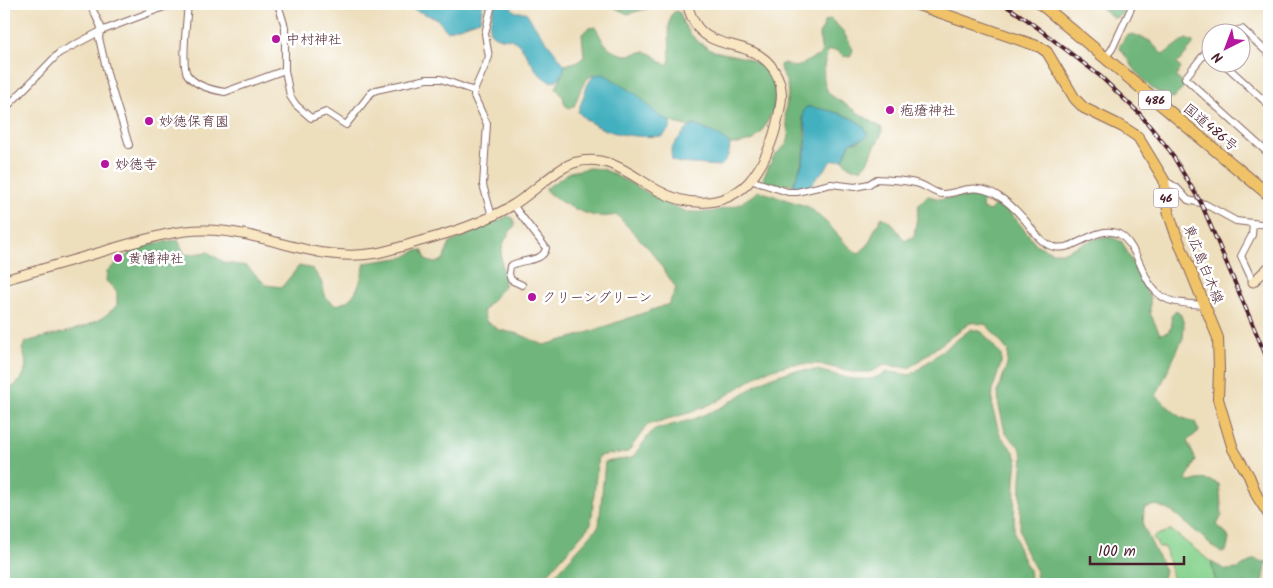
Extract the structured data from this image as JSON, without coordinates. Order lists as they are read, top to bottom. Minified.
{"streets":{"highway":["486","国道486号"],"main road":["46","東広島白木線"]},"places":["中村神社","疱瘡神社","妙徳保育園","妙徳寺","黄幡神社","クリーングリーン"],"scale_bar":"100 m","north":"bottom left"}
